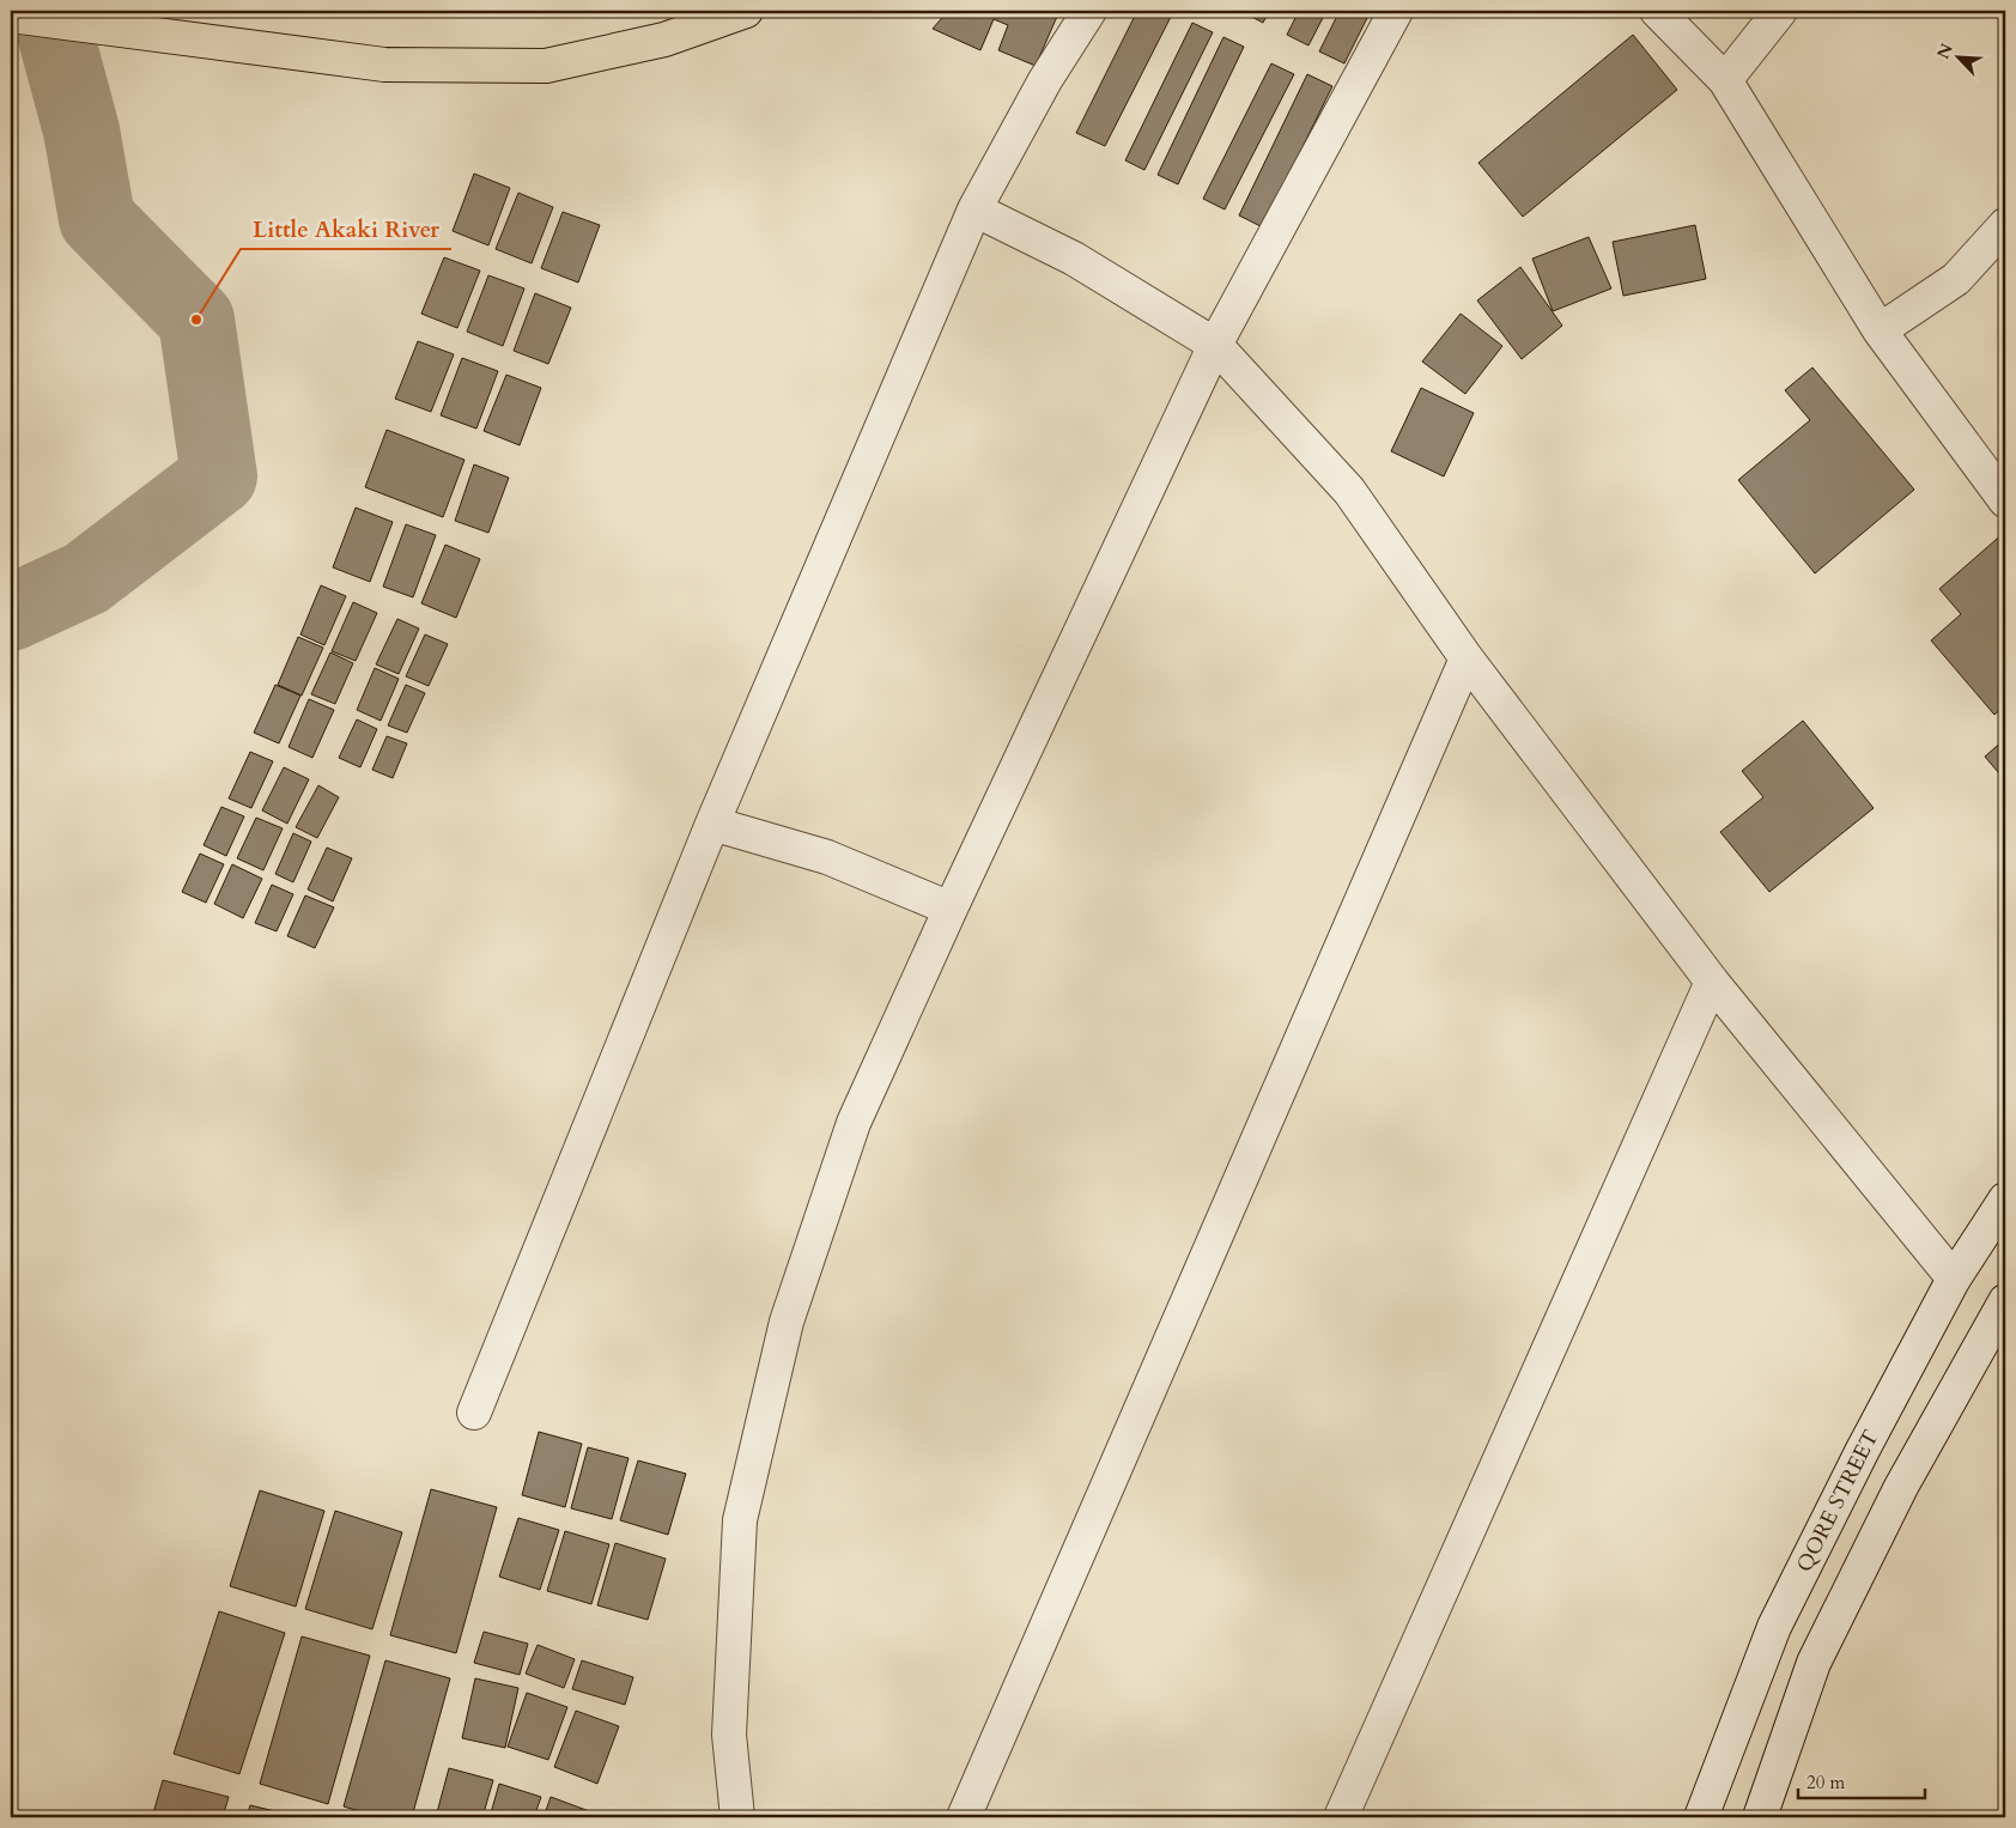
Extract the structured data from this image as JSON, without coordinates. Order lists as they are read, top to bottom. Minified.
{"streets":{"street":["QORE STREET"]},"places":["Little Akaki River"],"scale_bar":"20 m","north":"top left"}
